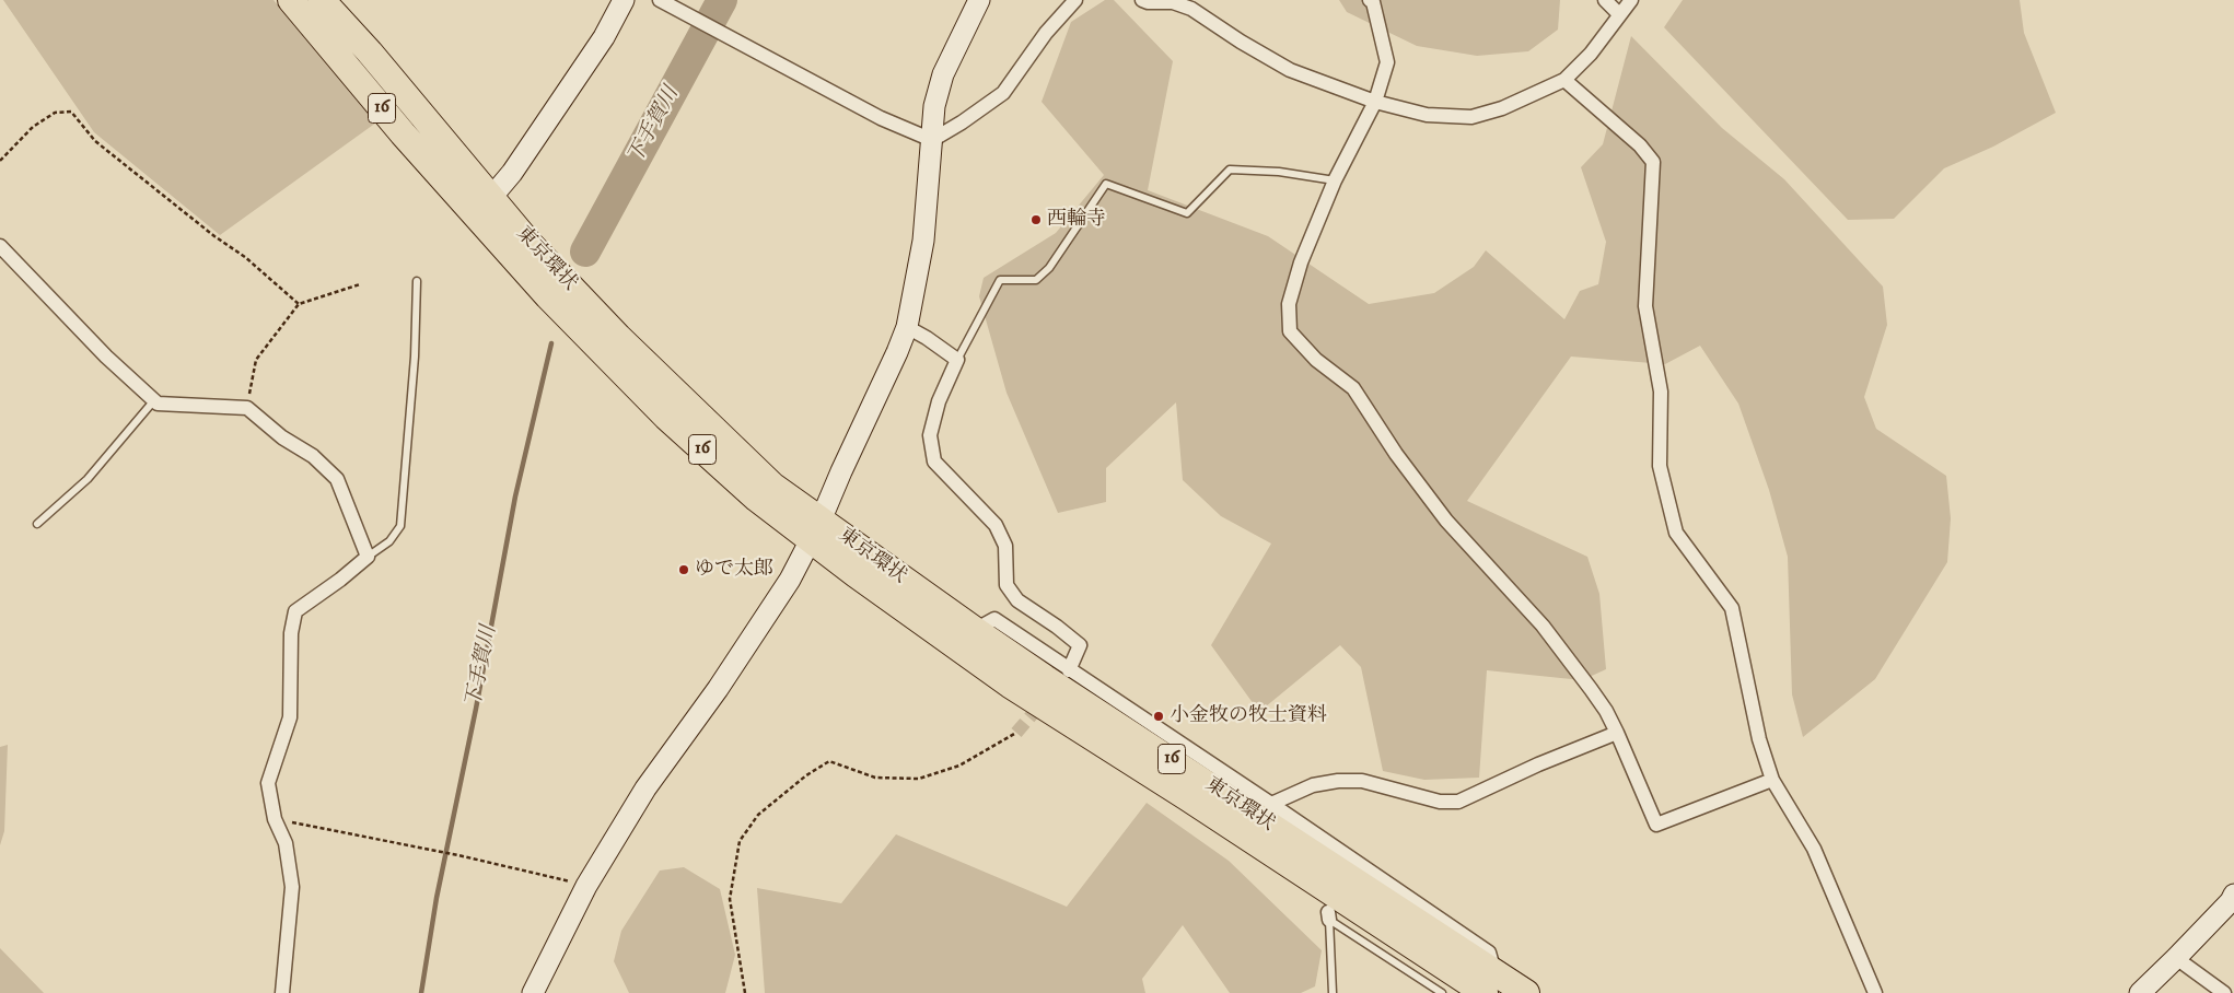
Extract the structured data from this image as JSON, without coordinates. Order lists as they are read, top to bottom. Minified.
{"streets":{"highway":["16","東京環状"]},"water":["下手賀川"],"places":["西輪寺","ゆで太郎","小金牧の牧士資料"]}
